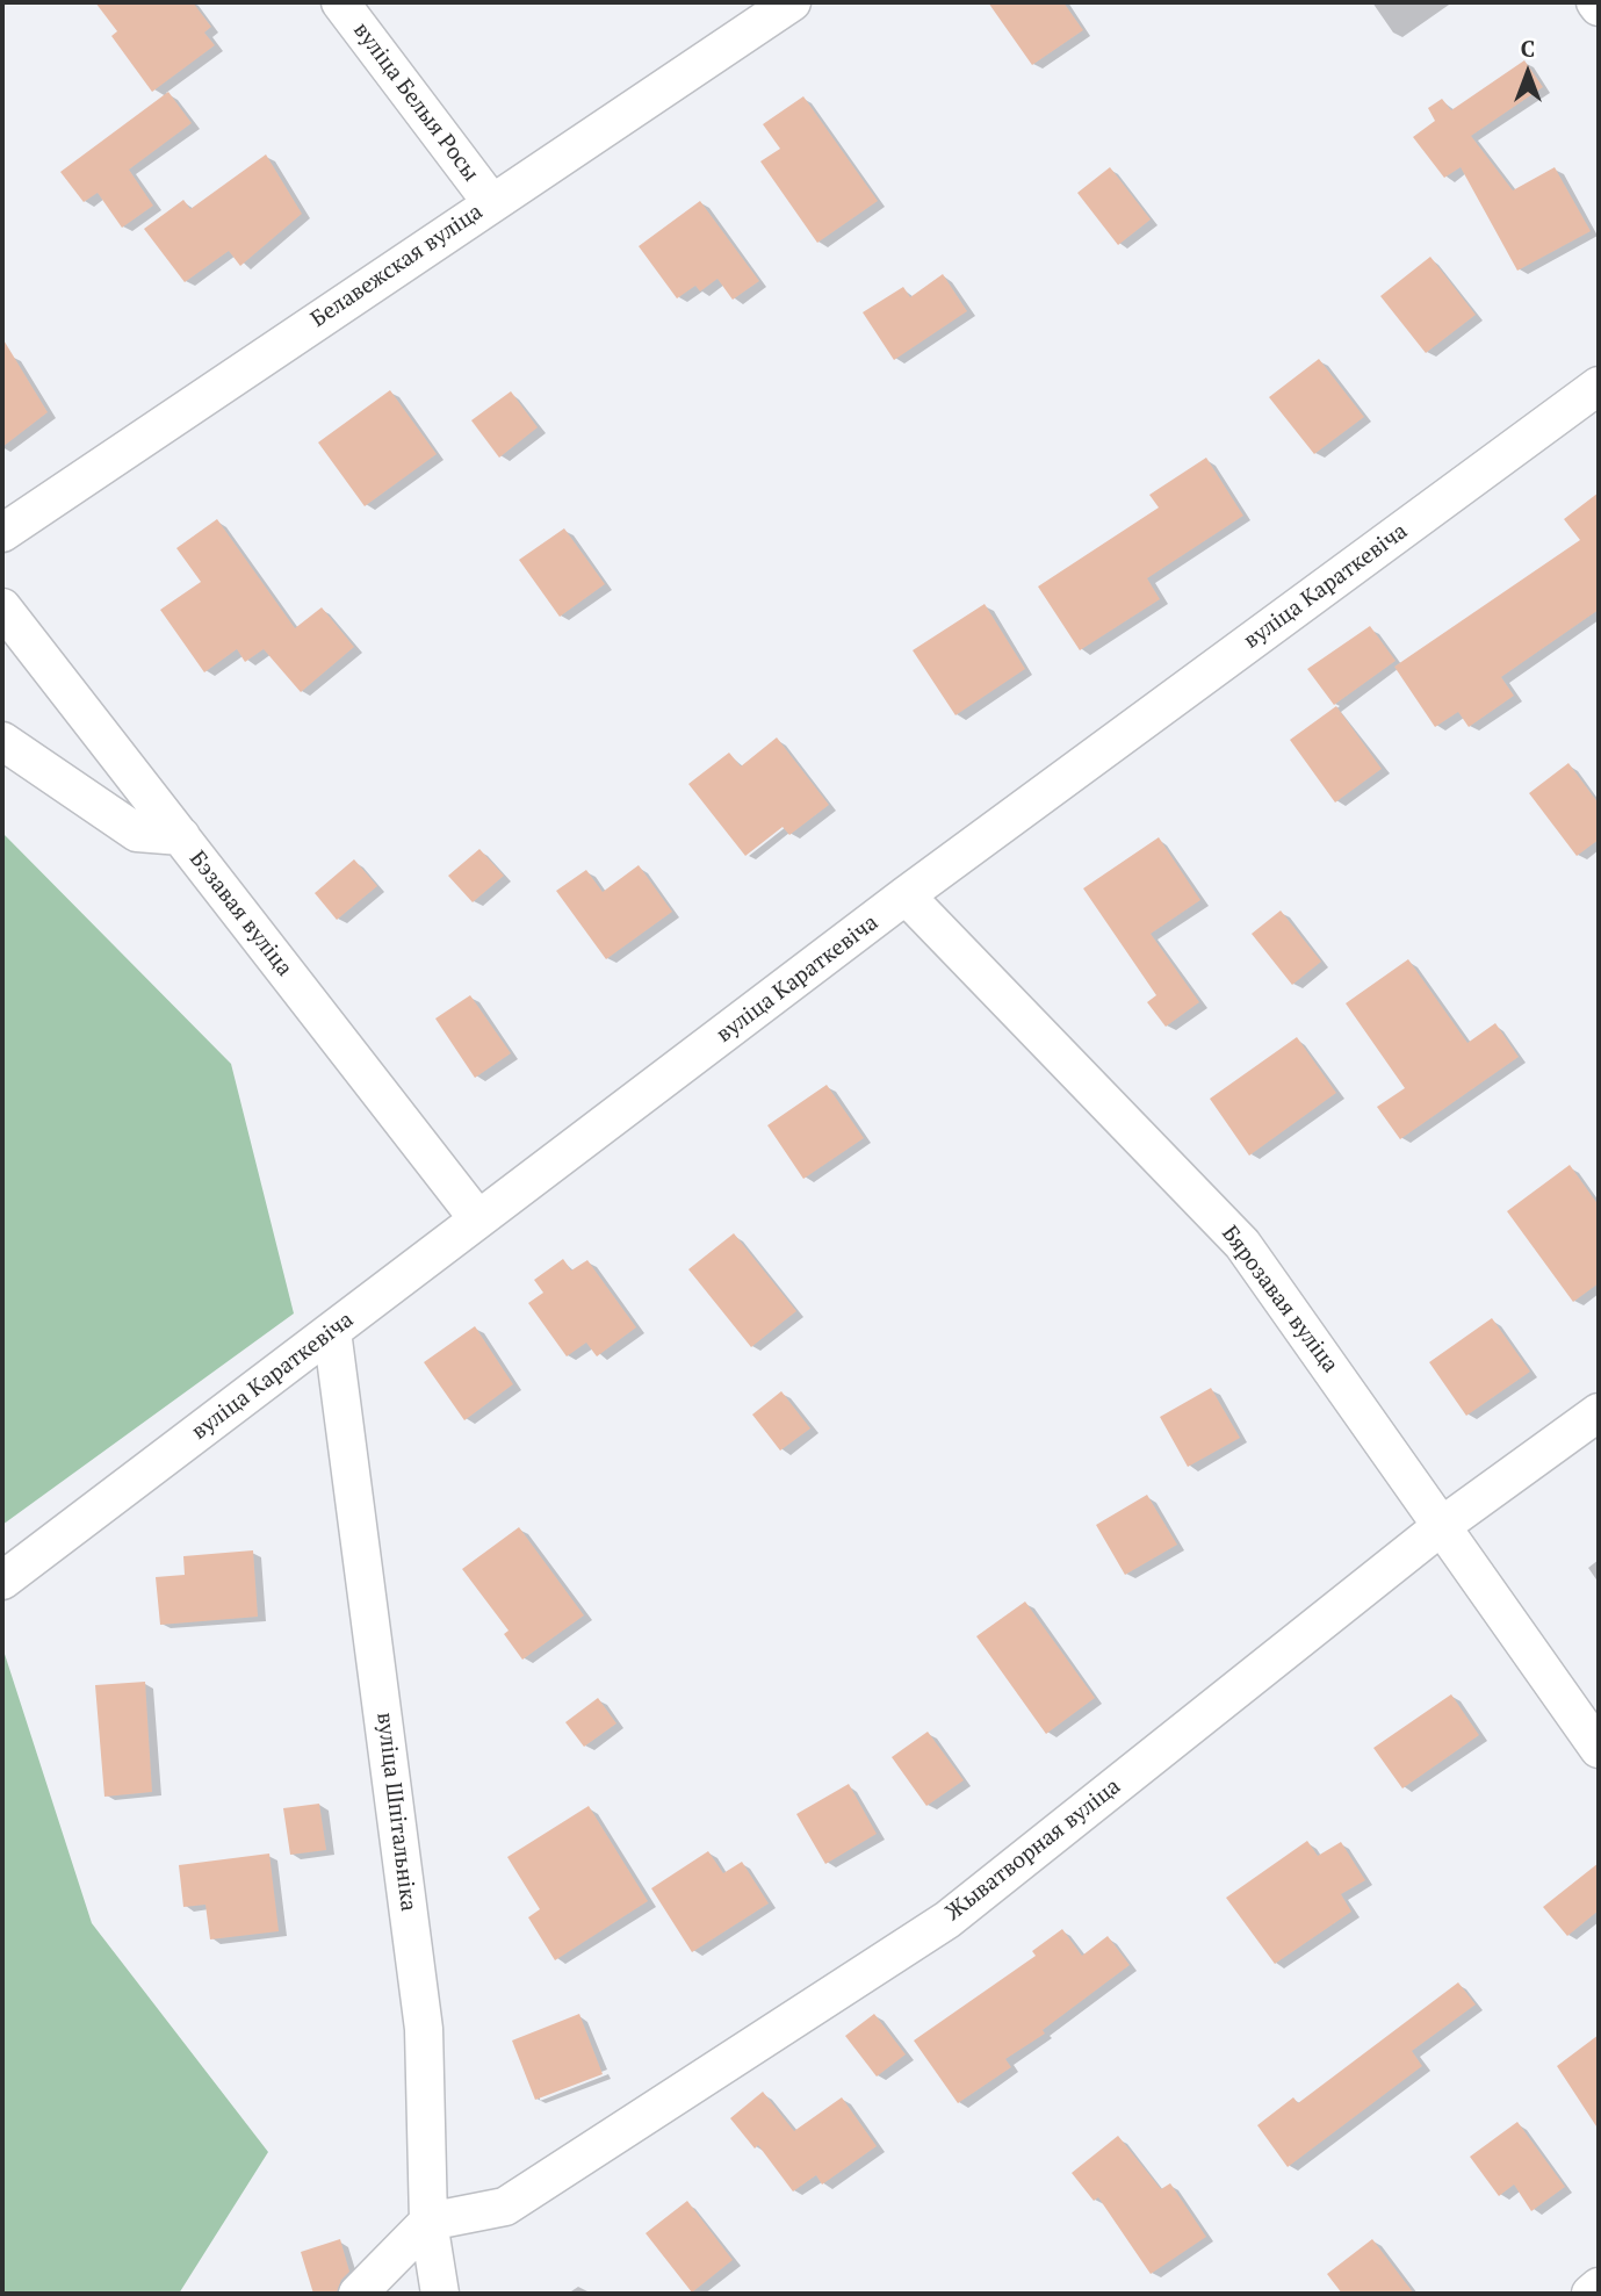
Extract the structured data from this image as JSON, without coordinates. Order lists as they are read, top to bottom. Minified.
{"streets":{"street":["вуліца Белыя Росы","Белавежская вуліца","вуліца Караткевіча","Бэзавая вуліца","Бярозавая вуліца","вуліца Шпітальніка","Жыватворная вуліца"]},"crossings":[["вуліца Белыя Росы","Белавежская вуліца"],["вуліца Караткевіча","Бэзавая вуліца"],["вуліца Караткевіча","Бярозавая вуліца"],["вуліца Караткевіча","вуліца Шпітальніка"],["Бярозавая вуліца","Жыватворная вуліца"],["вуліца Шпітальніка","Жыватворная вуліца"]],"north":"top"}
